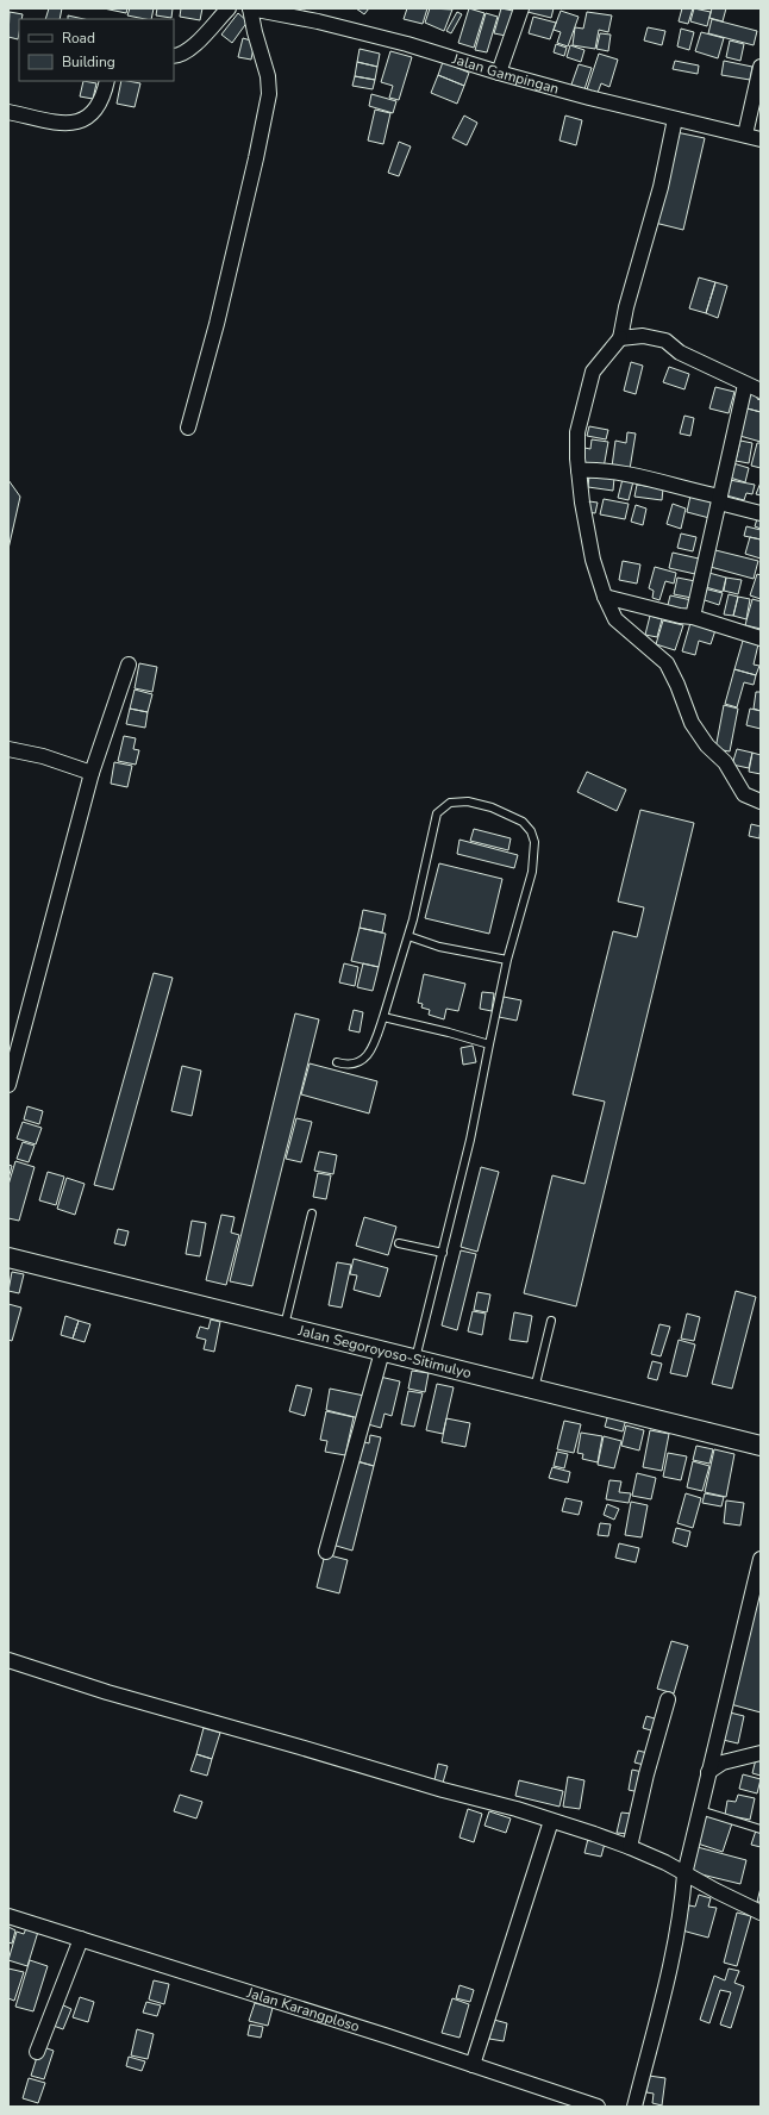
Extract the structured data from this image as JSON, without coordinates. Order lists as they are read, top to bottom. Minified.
{"streets":{"main road":["Jalan Segoroyoso-Sitimulyo"],"street":["Jalan Gampingan","Jalan Karangploso"]},"legend":["Road","Building"]}
